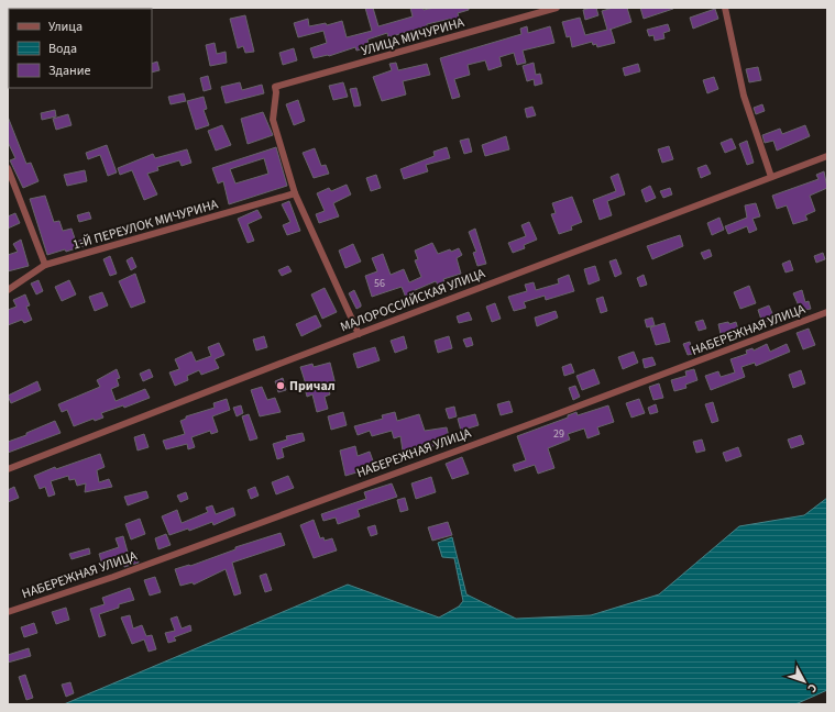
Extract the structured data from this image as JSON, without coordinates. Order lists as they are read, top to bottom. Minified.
{"streets":{"street":["УЛИЦА МИЧУРИНА","1-Й ПЕРЕУЛОК МИЧУРИНА","МАЛОРОССИЙСКАЯ УЛИЦА","НАБЕРЕЖНАЯ УЛИЦА"]},"crossings":[["УЛИЦА МИЧУРИНА","1-Й ПЕРЕУЛОК МИЧУРИНА"]],"places":["Причал"],"house_numbers":["56","29"],"legend":["Улица","Вода","Здание"],"north":"bottom right"}
